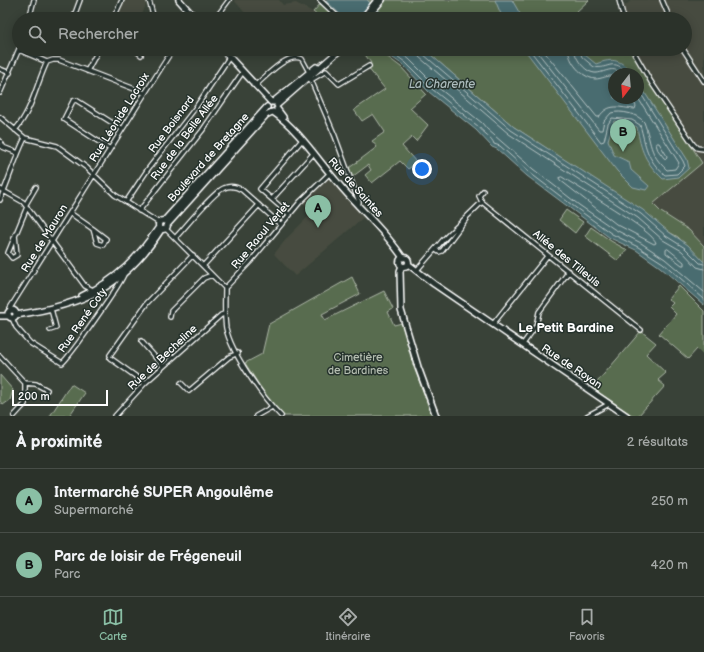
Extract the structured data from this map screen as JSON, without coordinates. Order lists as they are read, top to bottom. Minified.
{"streets":{"main road":["Boulevard de Bretagne","Rue de Saintes","Rue de Royan"],"street":["Rue Léonide Lacroix","Rue Boisnard","Rue de la Belle Allée","Rue Raoul Verlet","Rue de Mauron","Allée des Tilleuls","Rue René Coty","Rue de Becheline"]},"crossings":[["Rue Léonide Lacroix","Rue de Mauron"],["Rue Boisnard","Rue de Saintes"],["Rue de la Belle Allée","Rue de Saintes"],["Boulevard de Bretagne","Rue de Saintes"],["Boulevard de Bretagne","Rue de Mauron"],["Boulevard de Bretagne","Rue René Coty"],["Rue de Saintes","Rue Raoul Verlet"],["Rue de Saintes","Rue de Royan"],["Rue de Mauron","Rue René Coty"]],"districts":["Le Petit Bardine"],"water":["La Charente"],"parks":["Cimetière de Bardines"],"scale_bar":"200 m","north":"bottom","page":{"search":"Rechercher","pins":["B","A"],"scale":"200 m","heading":["À proximité","2 résultats"],"list":[{"mark":"A","name":"Intermarché SUPER Angoulême","note":"Supermarché","value":"250 m"},{"mark":"B","name":"Parc de loisir de Frégeneuil","note":"Parc","value":"420 m"}],"nav":["Carte","Itinéraire","Favoris"]}}
